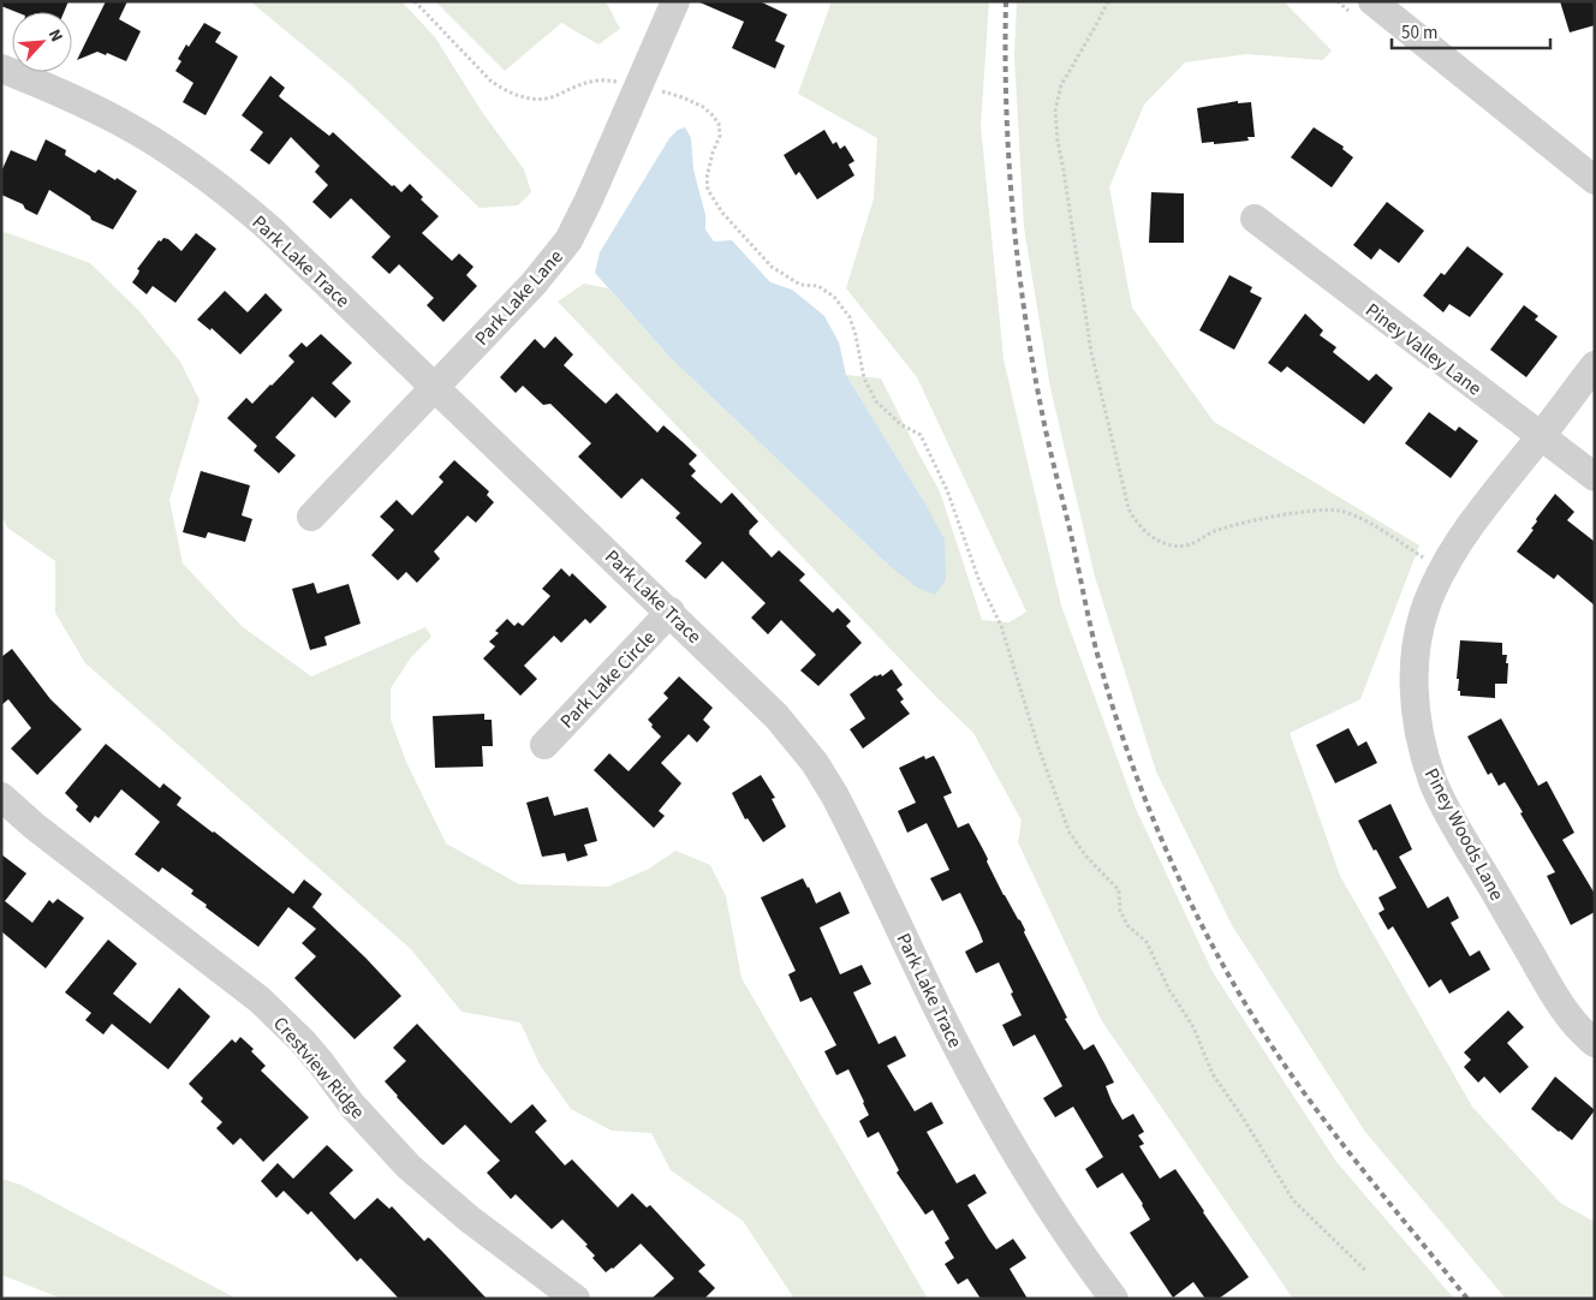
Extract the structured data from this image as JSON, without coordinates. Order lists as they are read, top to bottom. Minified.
{"streets":{"street":["Park Lake Trace","Park Lake Lane","Piney Valley Lane","Park Lake Circle","Piney Woods Lane","Crestview Ridge"]},"crossings":[["Park Lake Trace","Park Lake Lane"],["Park Lake Trace","Park Lake Circle"],["Piney Valley Lane","Piney Woods Lane"]],"scale_bar":"50 m","north":"top right"}
